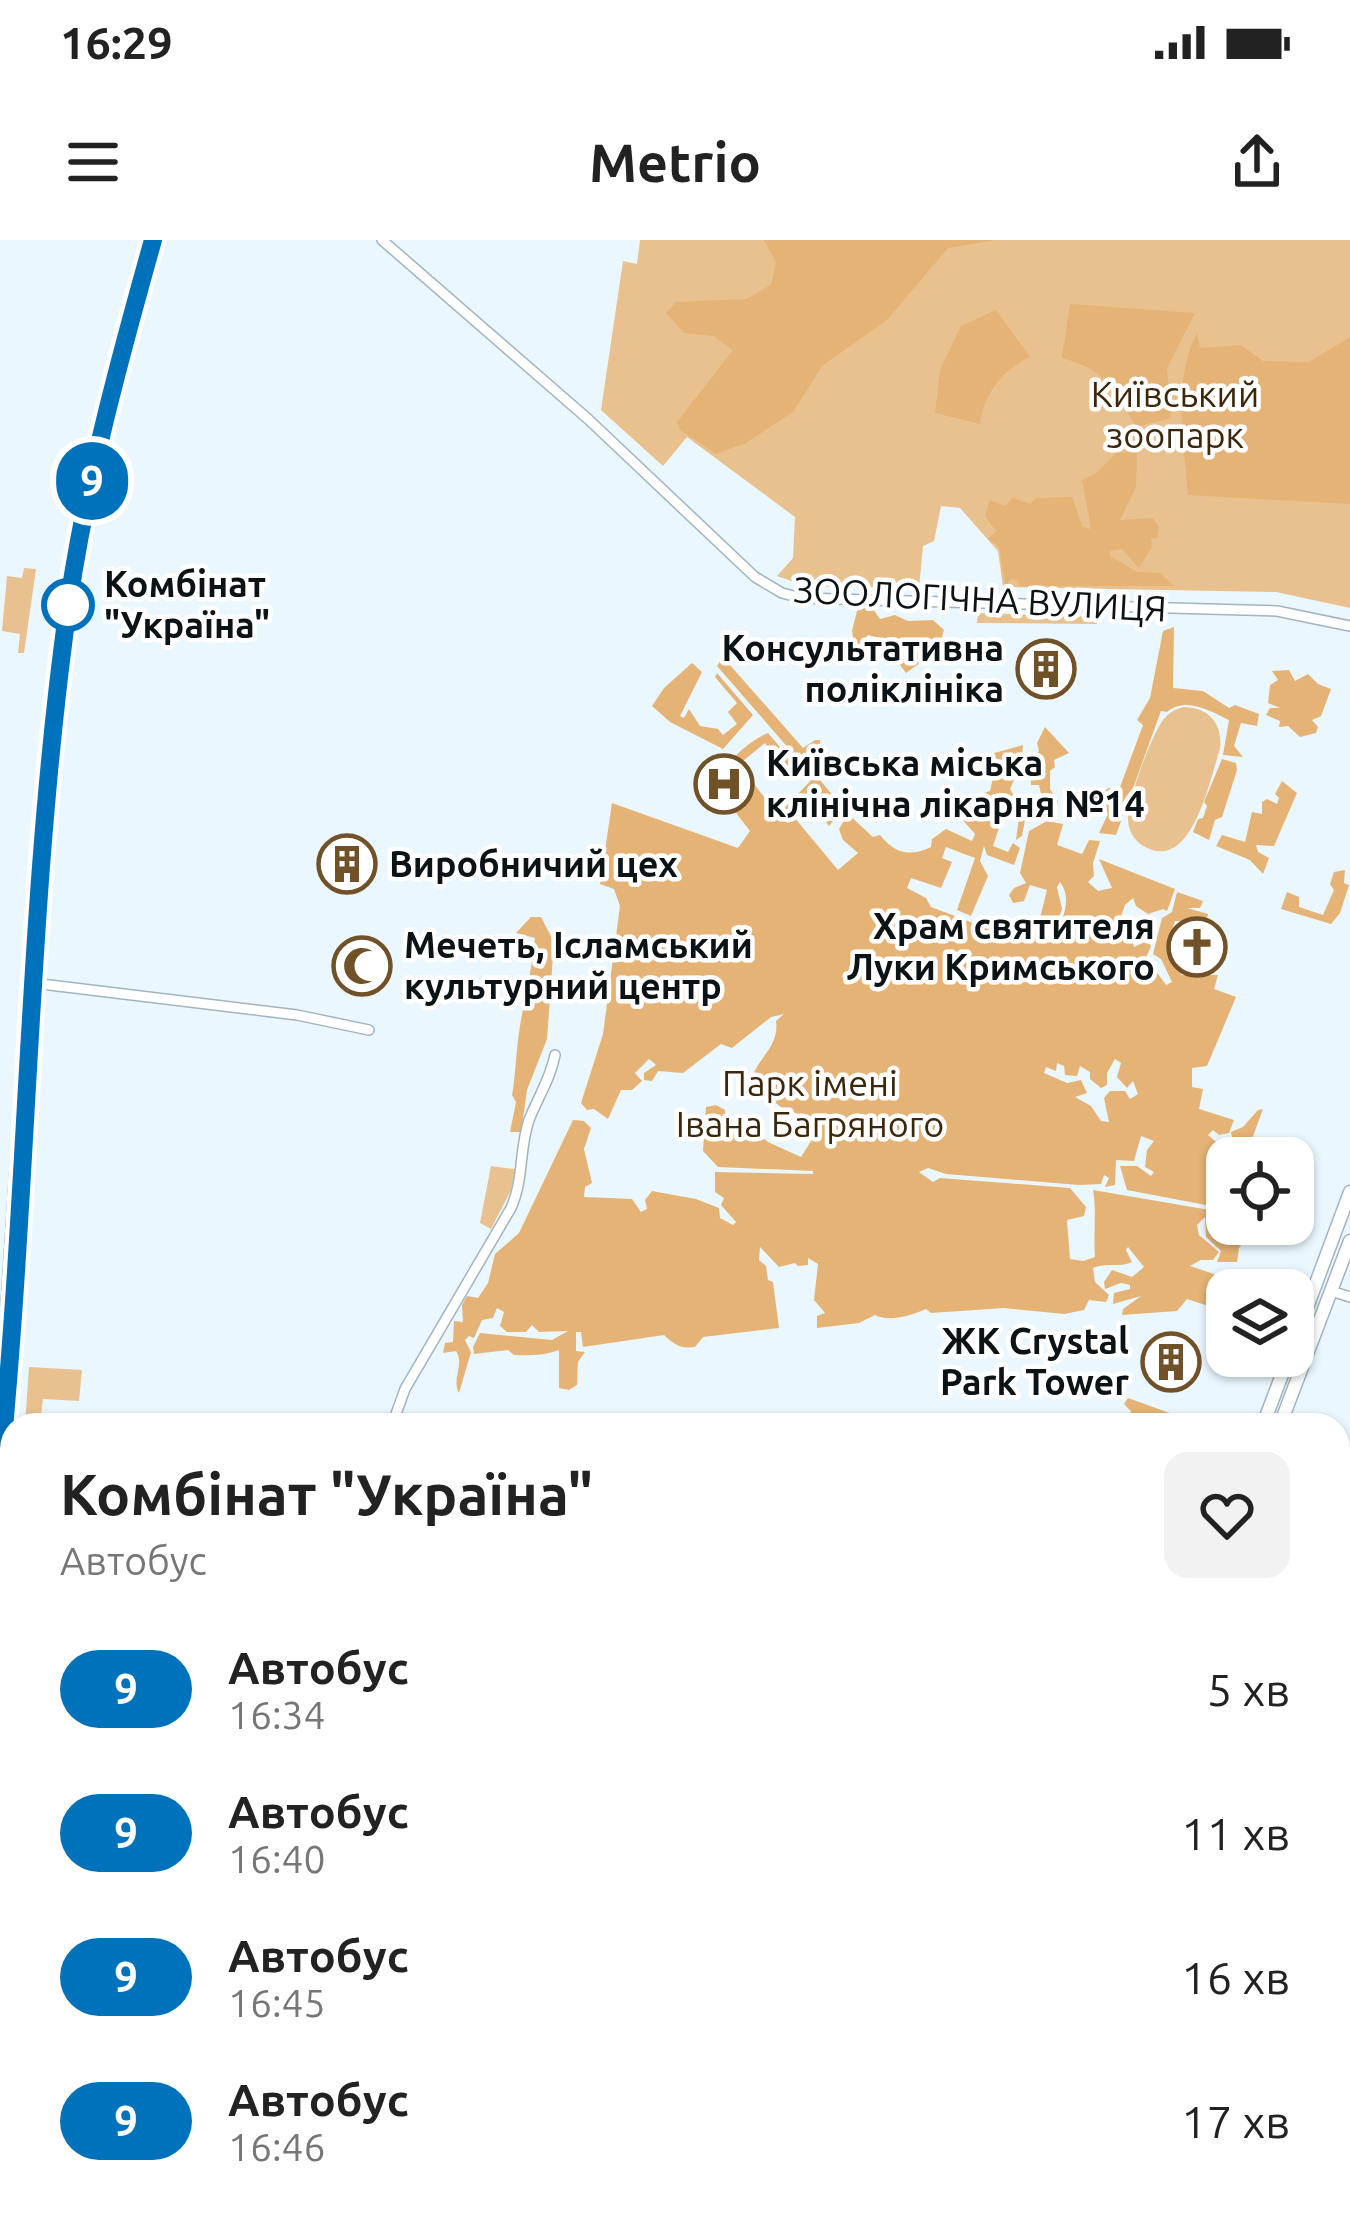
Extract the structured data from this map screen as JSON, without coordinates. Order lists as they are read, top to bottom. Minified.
{"streets":{"street":["ЗООЛОГІЧНА ВУЛИЦЯ"]},"parks":["Київський зоопарк","Парк імені Івана Багряного"],"places":{"other":["Комбінат \"Україна\""],"building":["Консультативна поліклініка","Виробничий цех","ЖК Crystal Park Tower"],"hospital":["Київська міська клінічна лікарня №14"],"church":["Храм святителя Луки Кримського"],"mosque":["Мечеть, Ісламський культурний центр"]},"lines":["bus line 9"],"page":{"status":"16:29","header":"Metrio","on_map":"9","heading":["Комбінат \"Україна\"","Автобус"],"list":[{"mark":"9","name":"Автобус","note":"16:34","value":"5 хв"},{"mark":"9","name":"Автобус","note":"16:40","value":"11 хв"},{"mark":"9","name":"Автобус","note":"16:45","value":"16 хв"},{"mark":"9","name":"Автобус","note":"16:46","value":"17 хв"}]}}
